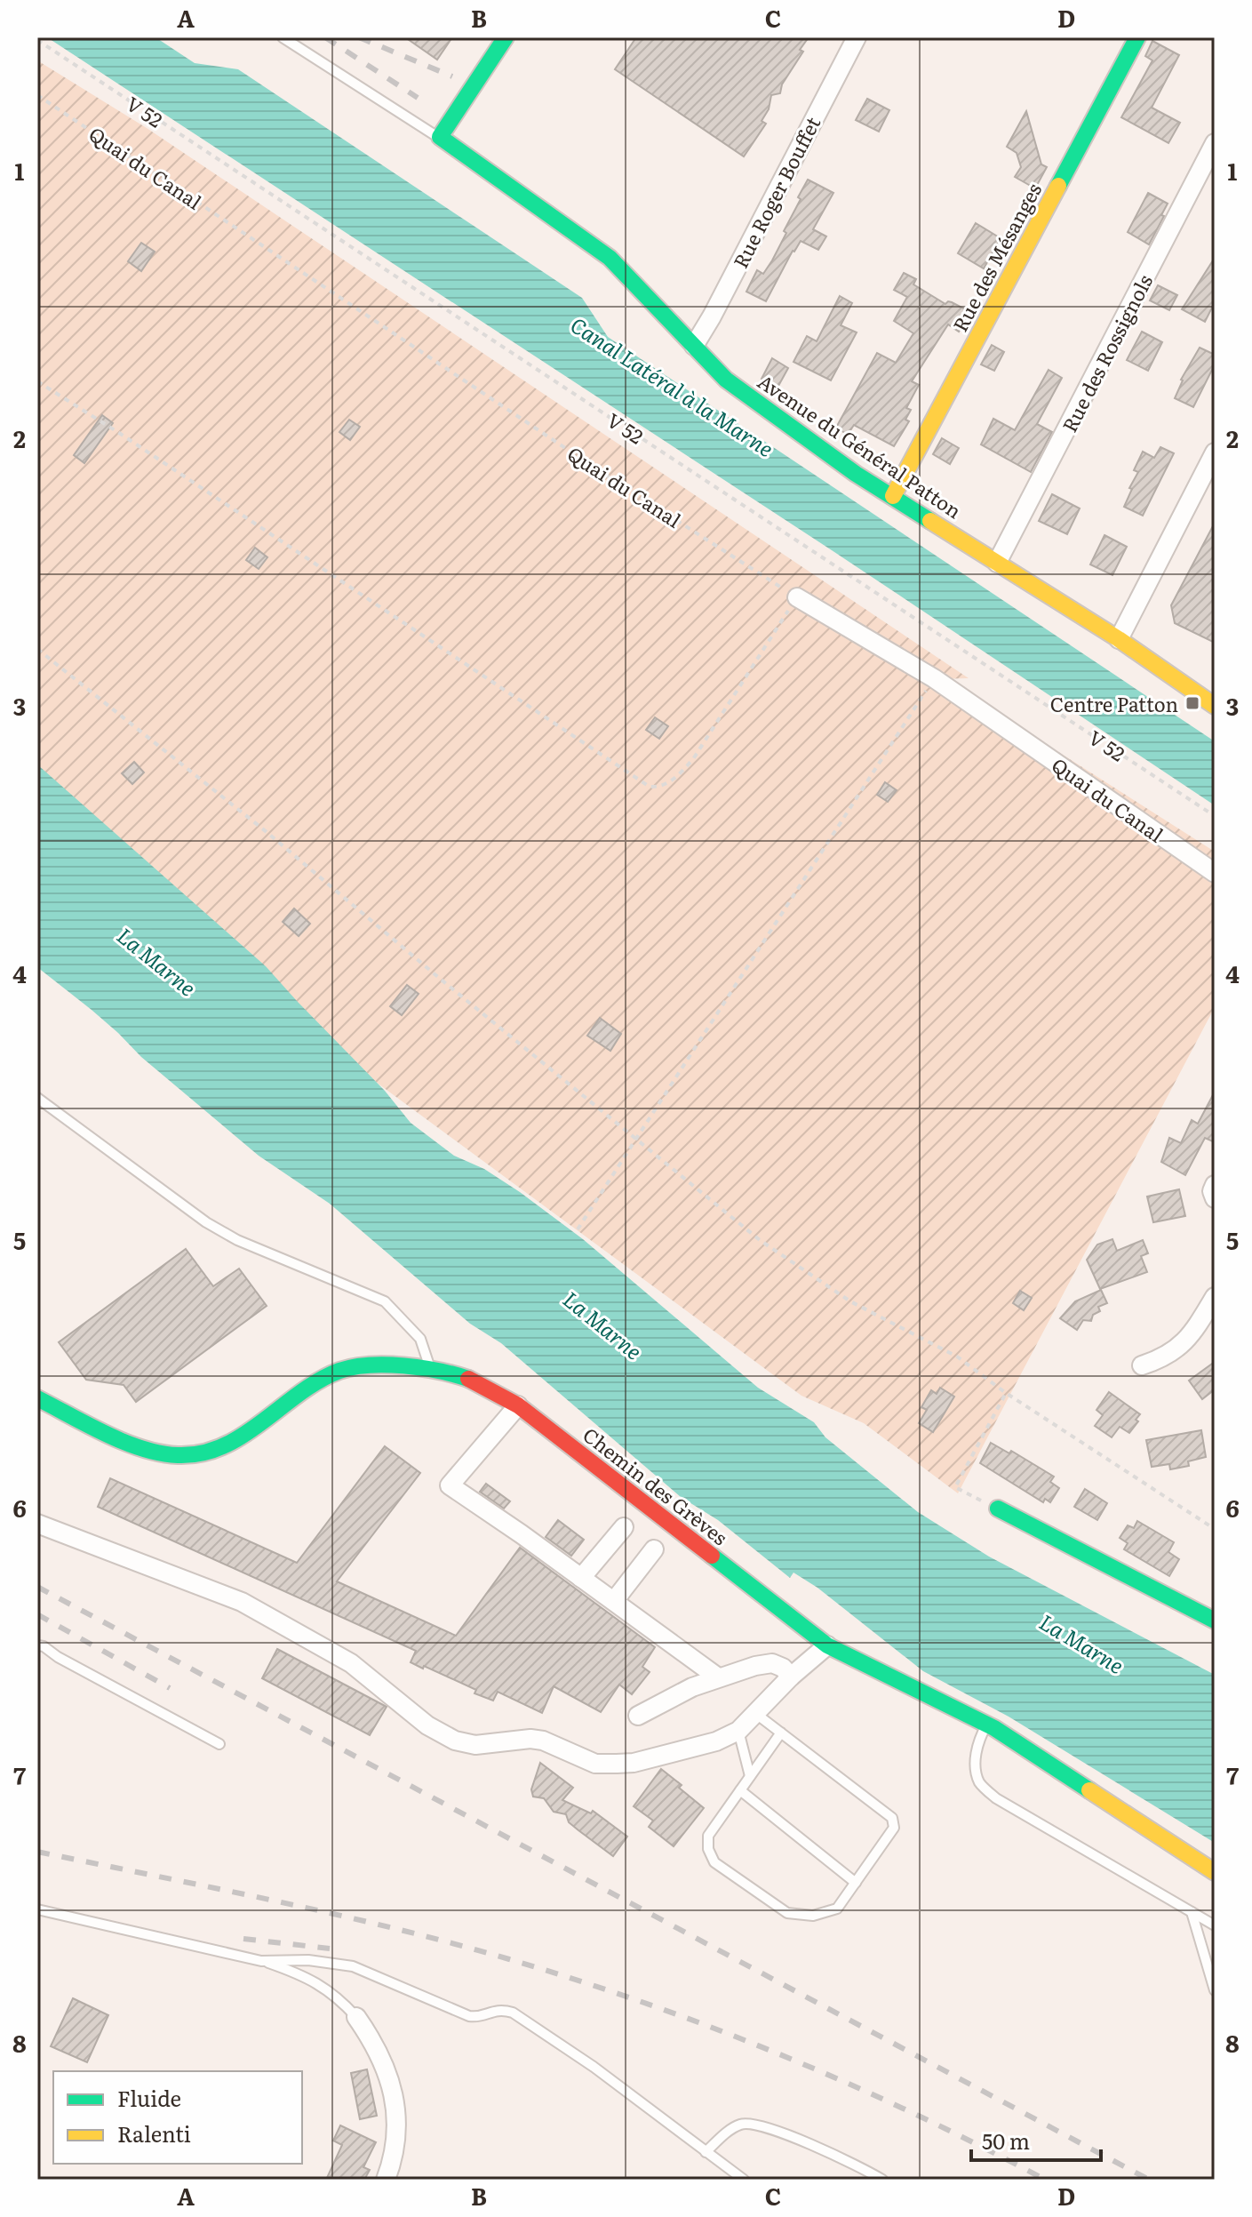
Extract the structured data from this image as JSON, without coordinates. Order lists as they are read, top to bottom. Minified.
{"streets":{"street":["Quai du Canal","Rue Roger Bouffet","Rue des Mésanges","Rue des Rossignols","Avenue du Général Patton","Chemin des Grèves"],"path":["V 52"]},"crossings":[["Rue Roger Bouffet","Avenue du Général Patton"],["Rue des Mésanges","Avenue du Général Patton"],["Rue des Rossignols","Avenue du Général Patton"]],"water":["Canal Latéral à la Marne","La Marne"],"places":{"transit":["Centre Patton"]},"legend":["Fluide","Ralenti"],"scale_bar":"50 m","grid":{"columns":["A","B","C","D"],"rows":["1","2","3","4","5","6","7","8"]}}
